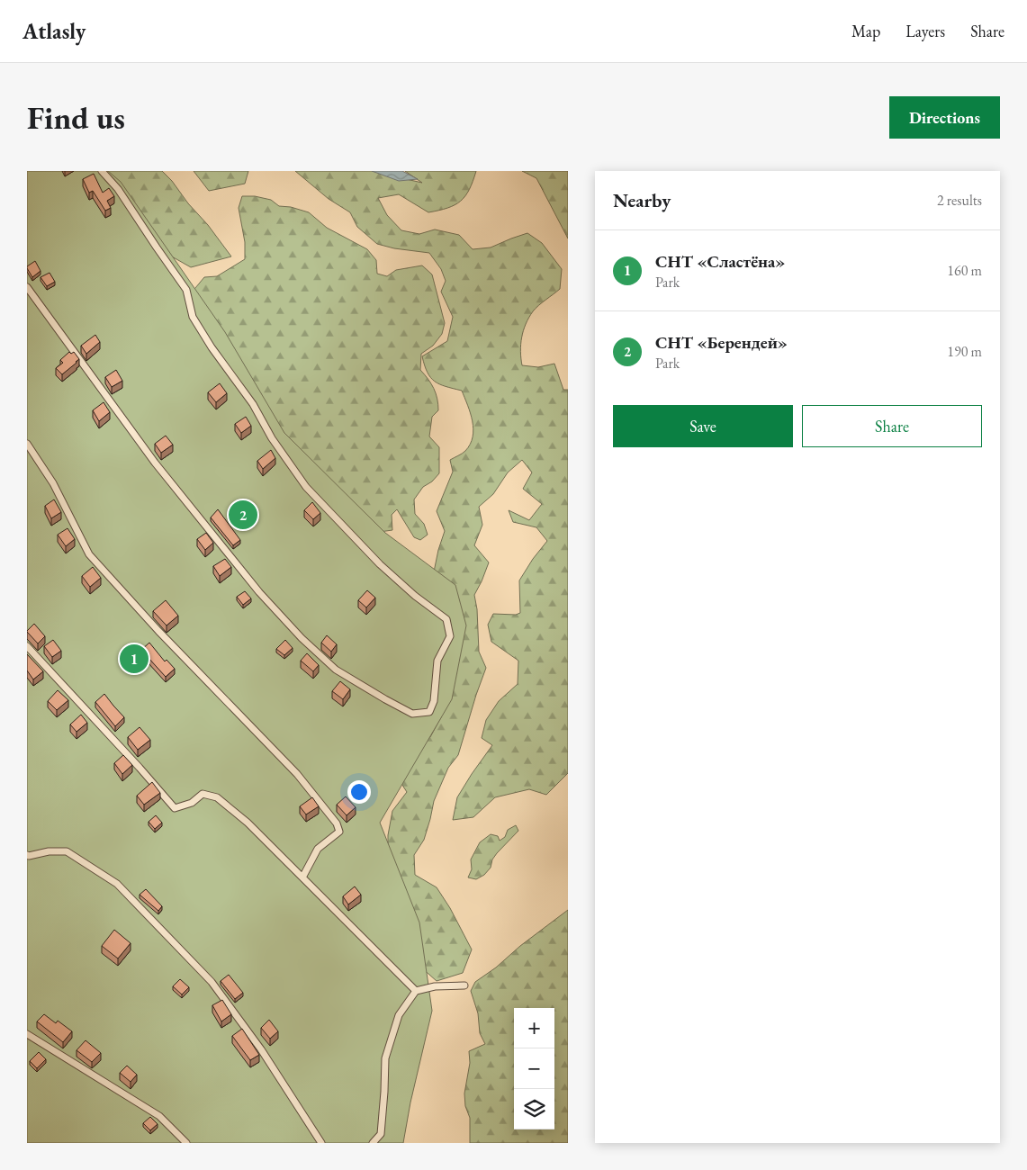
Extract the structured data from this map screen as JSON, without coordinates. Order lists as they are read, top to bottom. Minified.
{"page":{"header":"Atlasly","nav":["Map","Layers","Share"],"buttons":["Directions",["Save","Share"]],"title":"Find us","heading":["Nearby","2 results"],"list":[{"mark":"1","name":"СНТ «Сластёна»","note":"Park","value":"160 m"},{"mark":"2","name":"СНТ «Берендей»","note":"Park","value":"190 m"}],"pins":["2","1"],"map_buttons":["+","−"]}}
